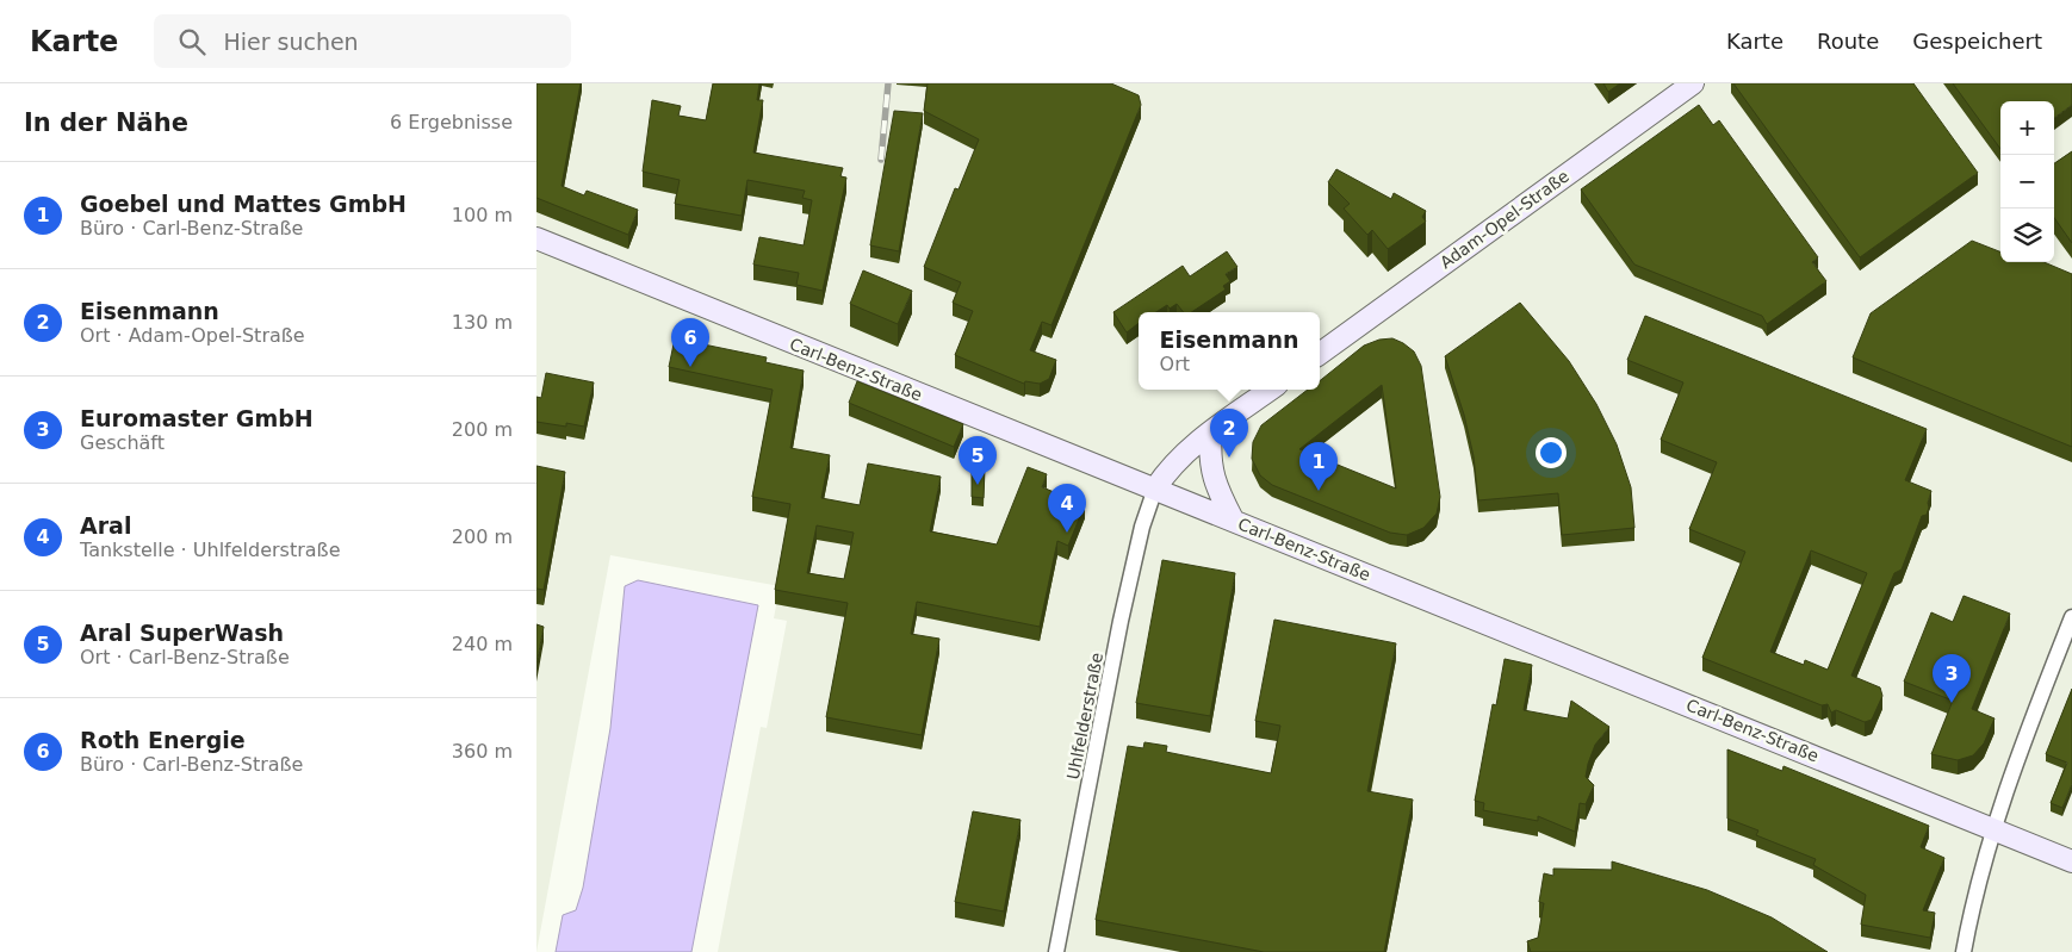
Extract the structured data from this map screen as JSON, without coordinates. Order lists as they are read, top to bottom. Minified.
{"streets":{"main road":["Adam-Opel-Straße","Carl-Benz-Straße"],"street":["Uhlfelderstraße"]},"crossings":[["Carl-Benz-Straße","Uhlfelderstraße"]],"page":{"header":"Karte","search":"Hier suchen","nav":["Karte","Route","Gespeichert"],"heading":["In der Nähe","6 Ergebnisse"],"map_buttons":["+","−"],"list":[{"mark":"1","name":"Goebel und Mattes GmbH","note":"Büro · Carl-Benz-Straße","value":"100 m"},{"mark":"2","name":"Eisenmann","note":"Ort · Adam-Opel-Straße","value":"130 m"},{"mark":"3","name":"Euromaster GmbH","note":"Geschäft","value":"200 m"},{"mark":"4","name":"Aral","note":"Tankstelle · Uhlfelderstraße","value":"200 m"},{"mark":"5","name":"Aral SuperWash","note":"Ort · Carl-Benz-Straße","value":"240 m"},{"mark":"6","name":"Roth Energie","note":"Büro · Carl-Benz-Straße","value":"360 m"}],"popup":["Eisenmann","Ort"],"pins":["6","2","5","1","4","3"]}}
